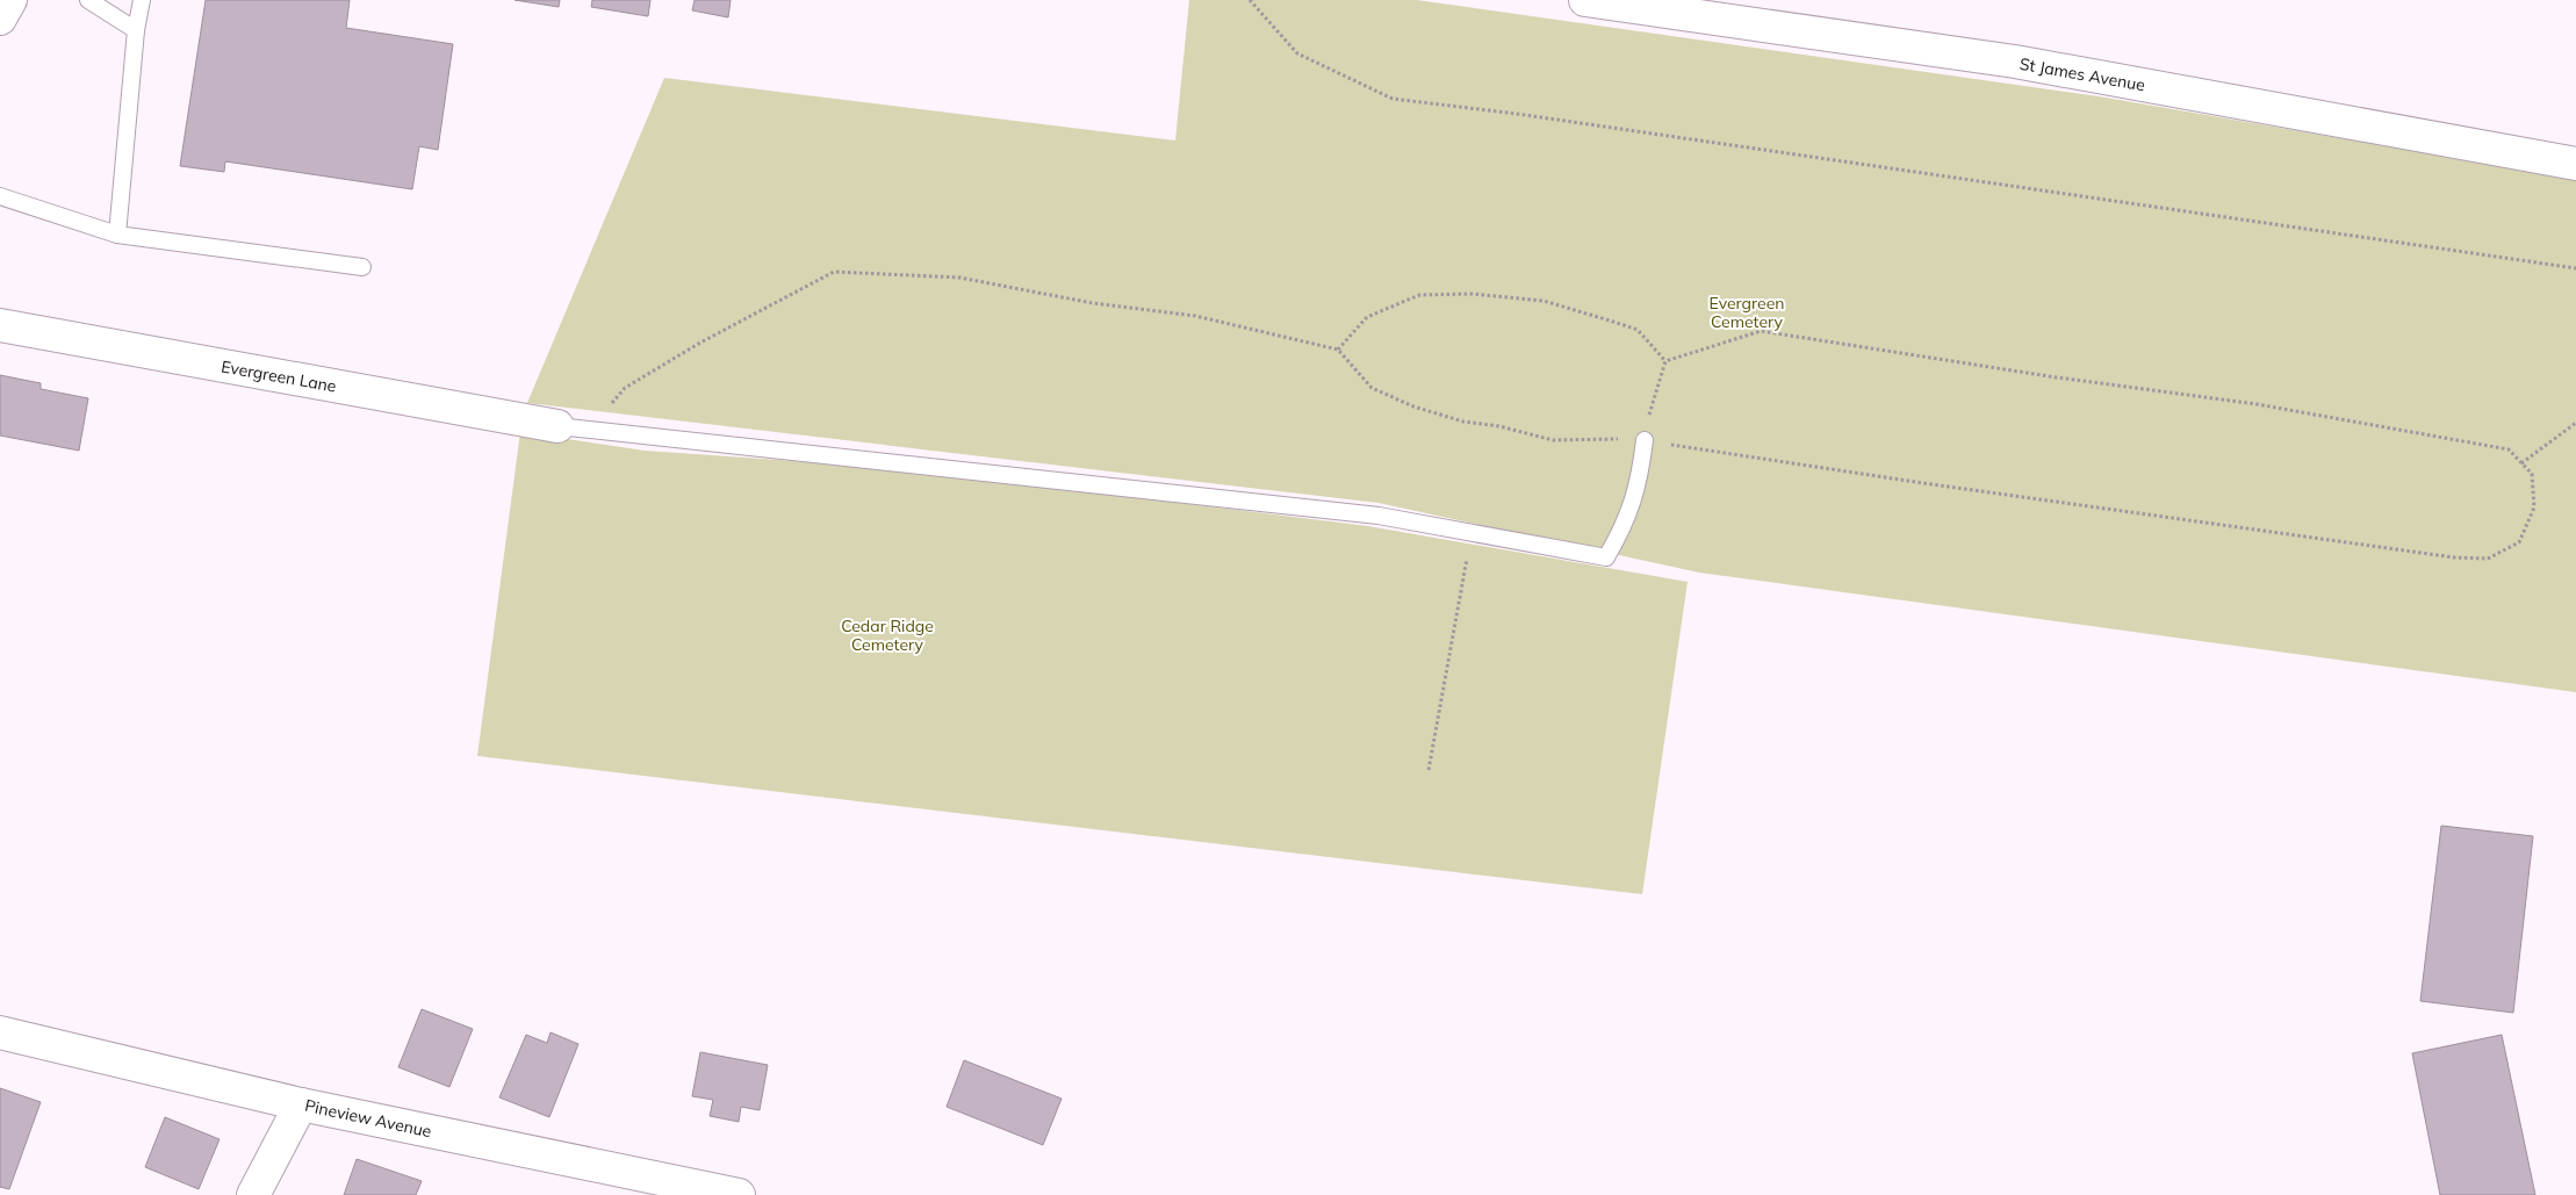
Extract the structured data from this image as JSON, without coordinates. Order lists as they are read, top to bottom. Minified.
{"streets":{"street":["St James Avenue","Evergreen Lane","Pineview Avenue"]},"parks":["Evergreen Cemetery","Cedar Ridge Cemetery"]}
